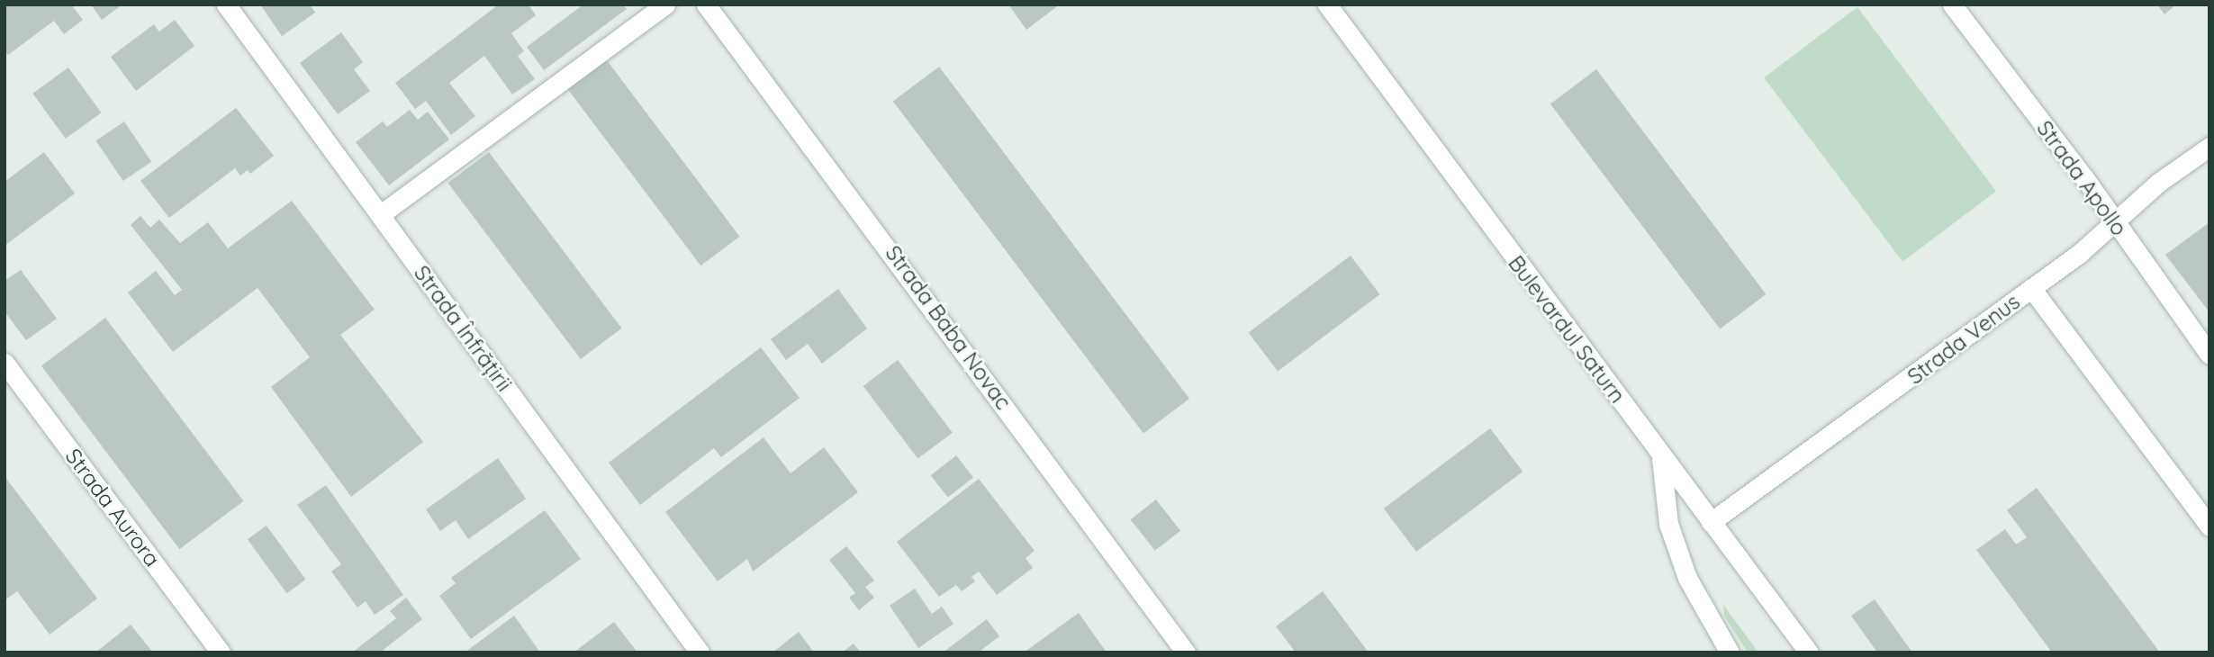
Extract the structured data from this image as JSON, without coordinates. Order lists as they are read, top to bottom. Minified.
{"streets":{"street":["Strada Apollo","Strada Baba Novac","Strada Înfrățirii","Bulevardul Saturn","Strada Venus","Strada Aurora"]},"crossings":[["Strada Apollo","Strada Venus"],["Bulevardul Saturn","Strada Venus"]]}
